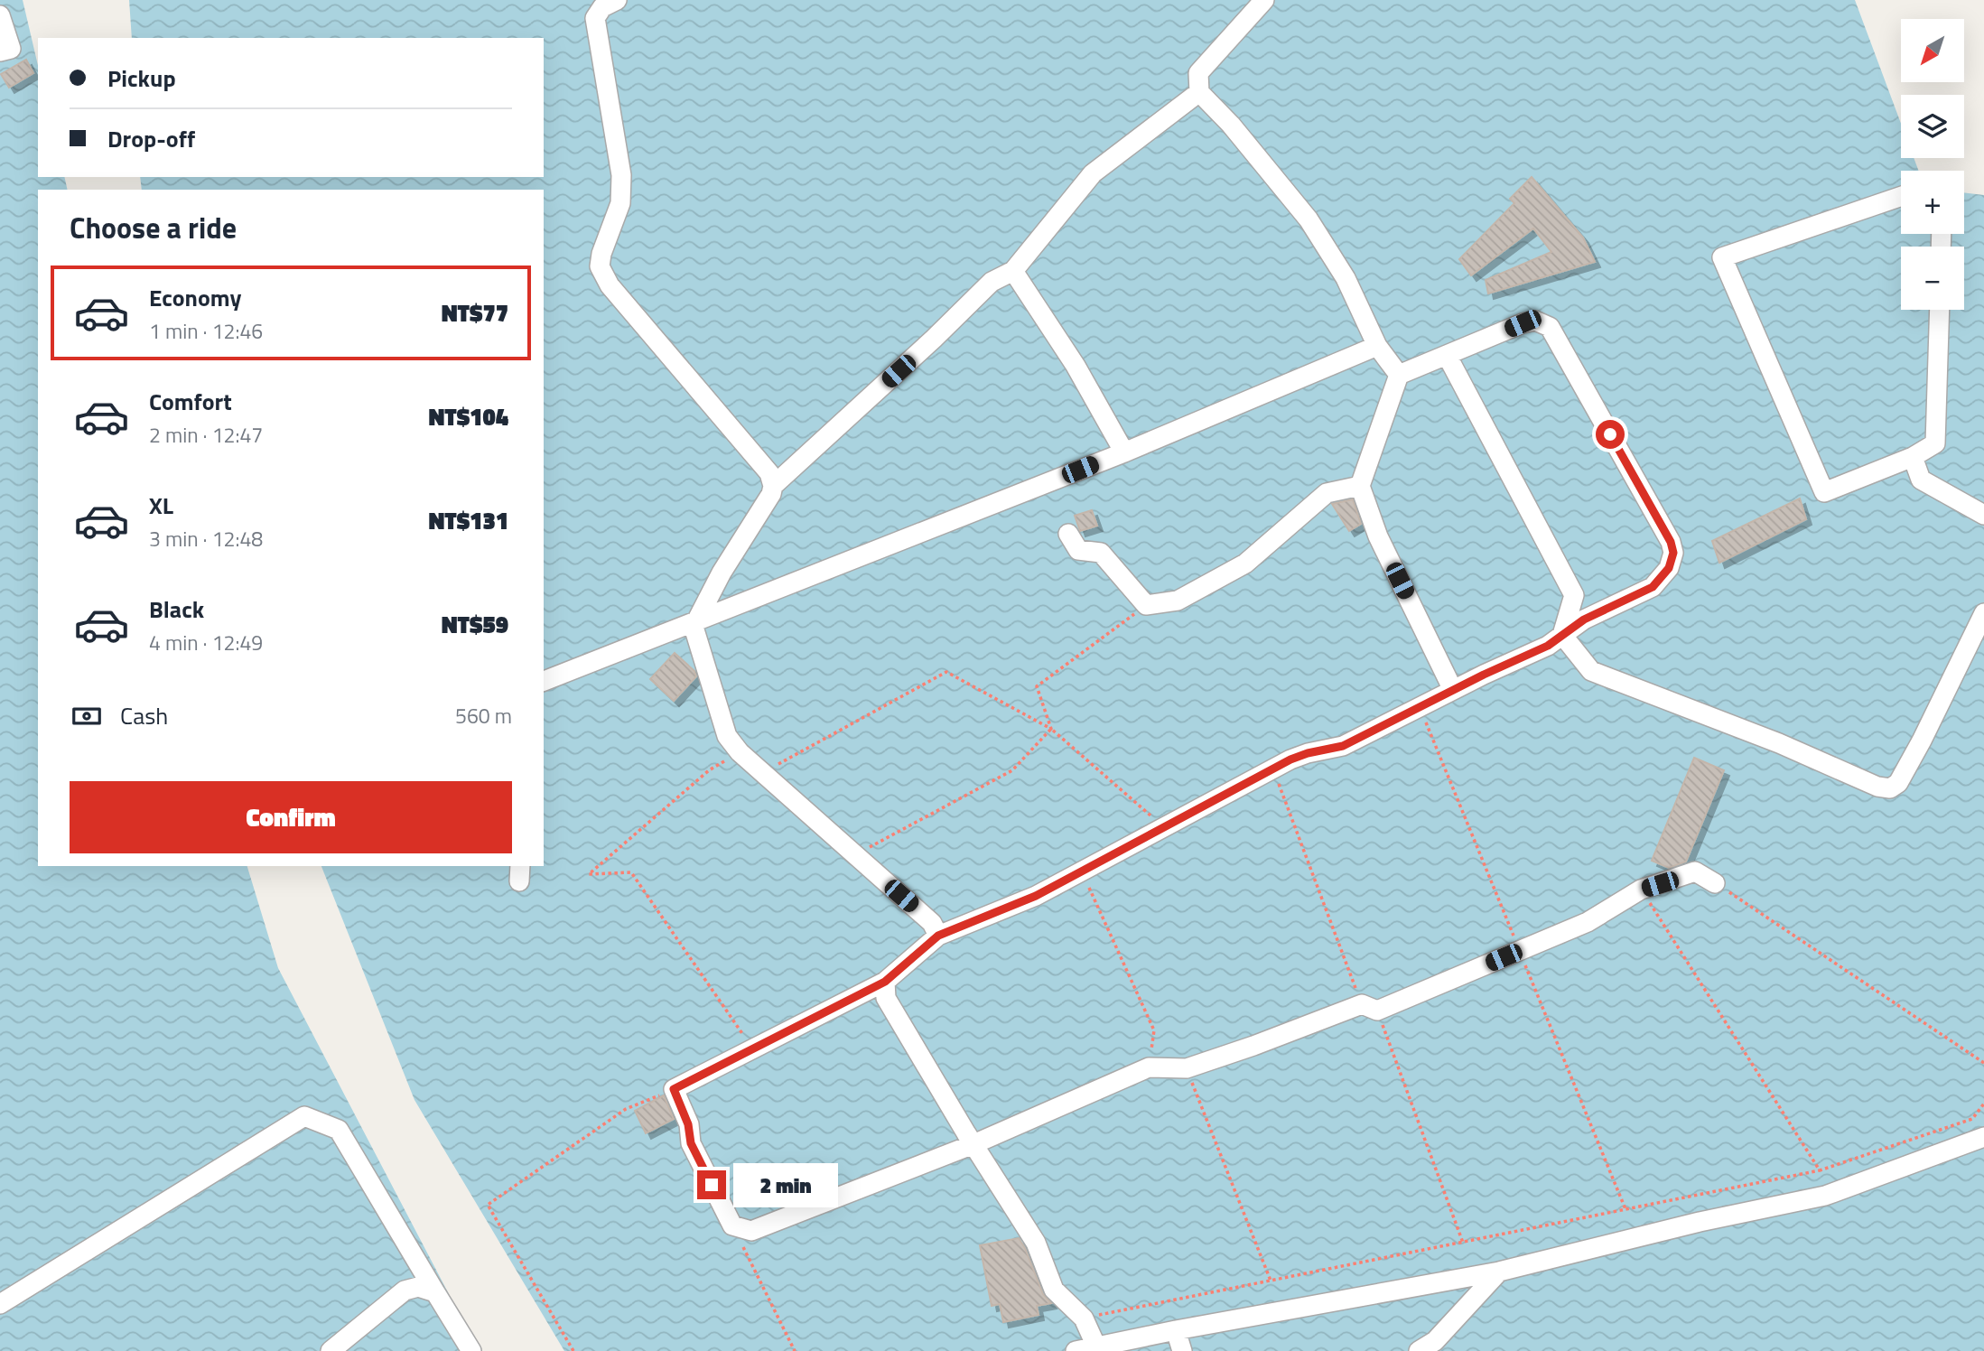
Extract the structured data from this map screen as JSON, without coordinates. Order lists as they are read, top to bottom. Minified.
{"north":"bottom left","page":{"map_buttons":["+","−"],"banner":["Pickup","Drop-off"],"heading":"Choose a ride","list":[{"name":"Economy","note":"1 min · 12:46","value":"NT$77"},{"name":"Comfort","note":"2 min · 12:47","value":"NT$104"},{"name":"XL","note":"3 min · 12:48","value":"NT$131"},{"name":"Black","note":"4 min · 12:49","value":"NT$59"}],"pay":["Cash","560 m"],"buttons":"Confirm","bubble":"2 min"}}
